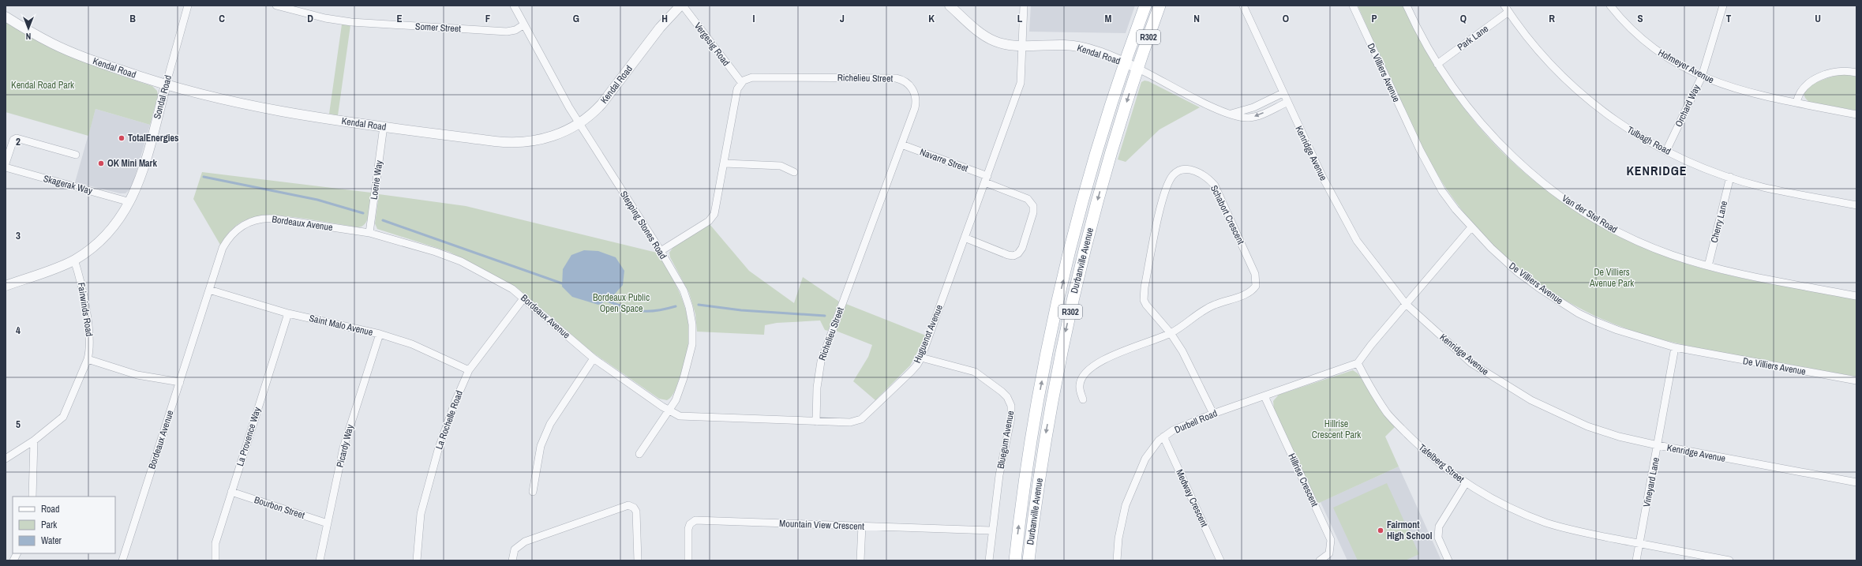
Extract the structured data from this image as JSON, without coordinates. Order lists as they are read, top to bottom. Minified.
{"streets":{"main road":["R302","Durbanville Avenue"],"street":["Somer Street","Park Lane","Vergesig Road","Kendal Road","Hofmeyer Avenue","De Villiers Avenue","Richelieu Street","Sondal Road","Orchard Way","Tulbagh Road","Kenridge Avenue","Navarre Street","Loerie Way","Skagerak Way","Van der Stel Road","Schabort Crescent","Cherry Lane","Bordeaux Avenue","Stepping Stones Road","Fairwinds Road","Saint Malo Avenue","Huguenot Avenue","La Rochelle Road","Durbell Road","La Provence Way","Bluegum Avenue","Picardy Way","Tafelberg Street","Hillrise Crescent","Vineyard Lane","Medway Crescent","Bourbon Street","Mountain View Crescent"]},"crossings":[["Somer Street","Stepping Stones Road"],["Park Lane","Tulbagh Road"],["Park Lane","Van der Stel Road"],["Vergesig Road","Kendal Road"],["Vergesig Road","Richelieu Street"],["Kendal Road","Sondal Road"],["Kendal Road","Kenridge Avenue"],["Kendal Road","Loerie Way"],["Kendal Road","Stepping Stones Road"],["Kendal Road","Durbanville Avenue"],["Kendal Road","Huguenot Avenue"],["Hofmeyer Avenue","Orchard Way"],["De Villiers Avenue","Vineyard Lane"],["Richelieu Street","Navarre Street"],["Richelieu Street","Huguenot Avenue"],["Sondal Road","Skagerak Way"],["Sondal Road","Fairwinds Road"],["Orchard Way","Tulbagh Road"],["Tulbagh Road","Cherry Lane"],["Kenridge Avenue","Vineyard Lane"],["Navarre Street","Huguenot Avenue"],["Loerie Way","Bordeaux Avenue"],["Van der Stel Road","Cherry Lane"],["Schabort Crescent","Durbell Road"],["Bordeaux Avenue","Stepping Stones Road"],["Bordeaux Avenue","Saint Malo Avenue"],["Bordeaux Avenue","Huguenot Avenue"],["Bordeaux Avenue","La Rochelle Road"],["Stepping Stones Road","Huguenot Avenue"],["Saint Malo Avenue","La Rochelle Road"],["Saint Malo Avenue","La Provence Way"],["Saint Malo Avenue","Picardy Way"],["Huguenot Avenue","Bluegum Avenue"],["Durbell Road","Tafelberg Street"],["Durbell Road","Hillrise Crescent"],["Durbell Road","Medway Crescent"],["La Provence Way","Bourbon Street"],["Bluegum Avenue","Mountain View Crescent"],["Picardy Way","Bourbon Street"],["Tafelberg Street","Vineyard Lane"]],"districts":["KENRIDGE"],"parks":["Kendal Road Park","De Villiers Avenue Park","Bordeaux Public Open Space","Hillrise Crescent Park"],"places":["TotalEnergies","OK Mini Mark","Fairmont High School"],"legend":["Road","Park","Water"],"north":"bottom","grid":{"columns":["B","C","D","E","F","G","H","I","J","K","L","M","N","O","P","Q","R","S","T","U"],"rows":["2","3","4","5"]}}
